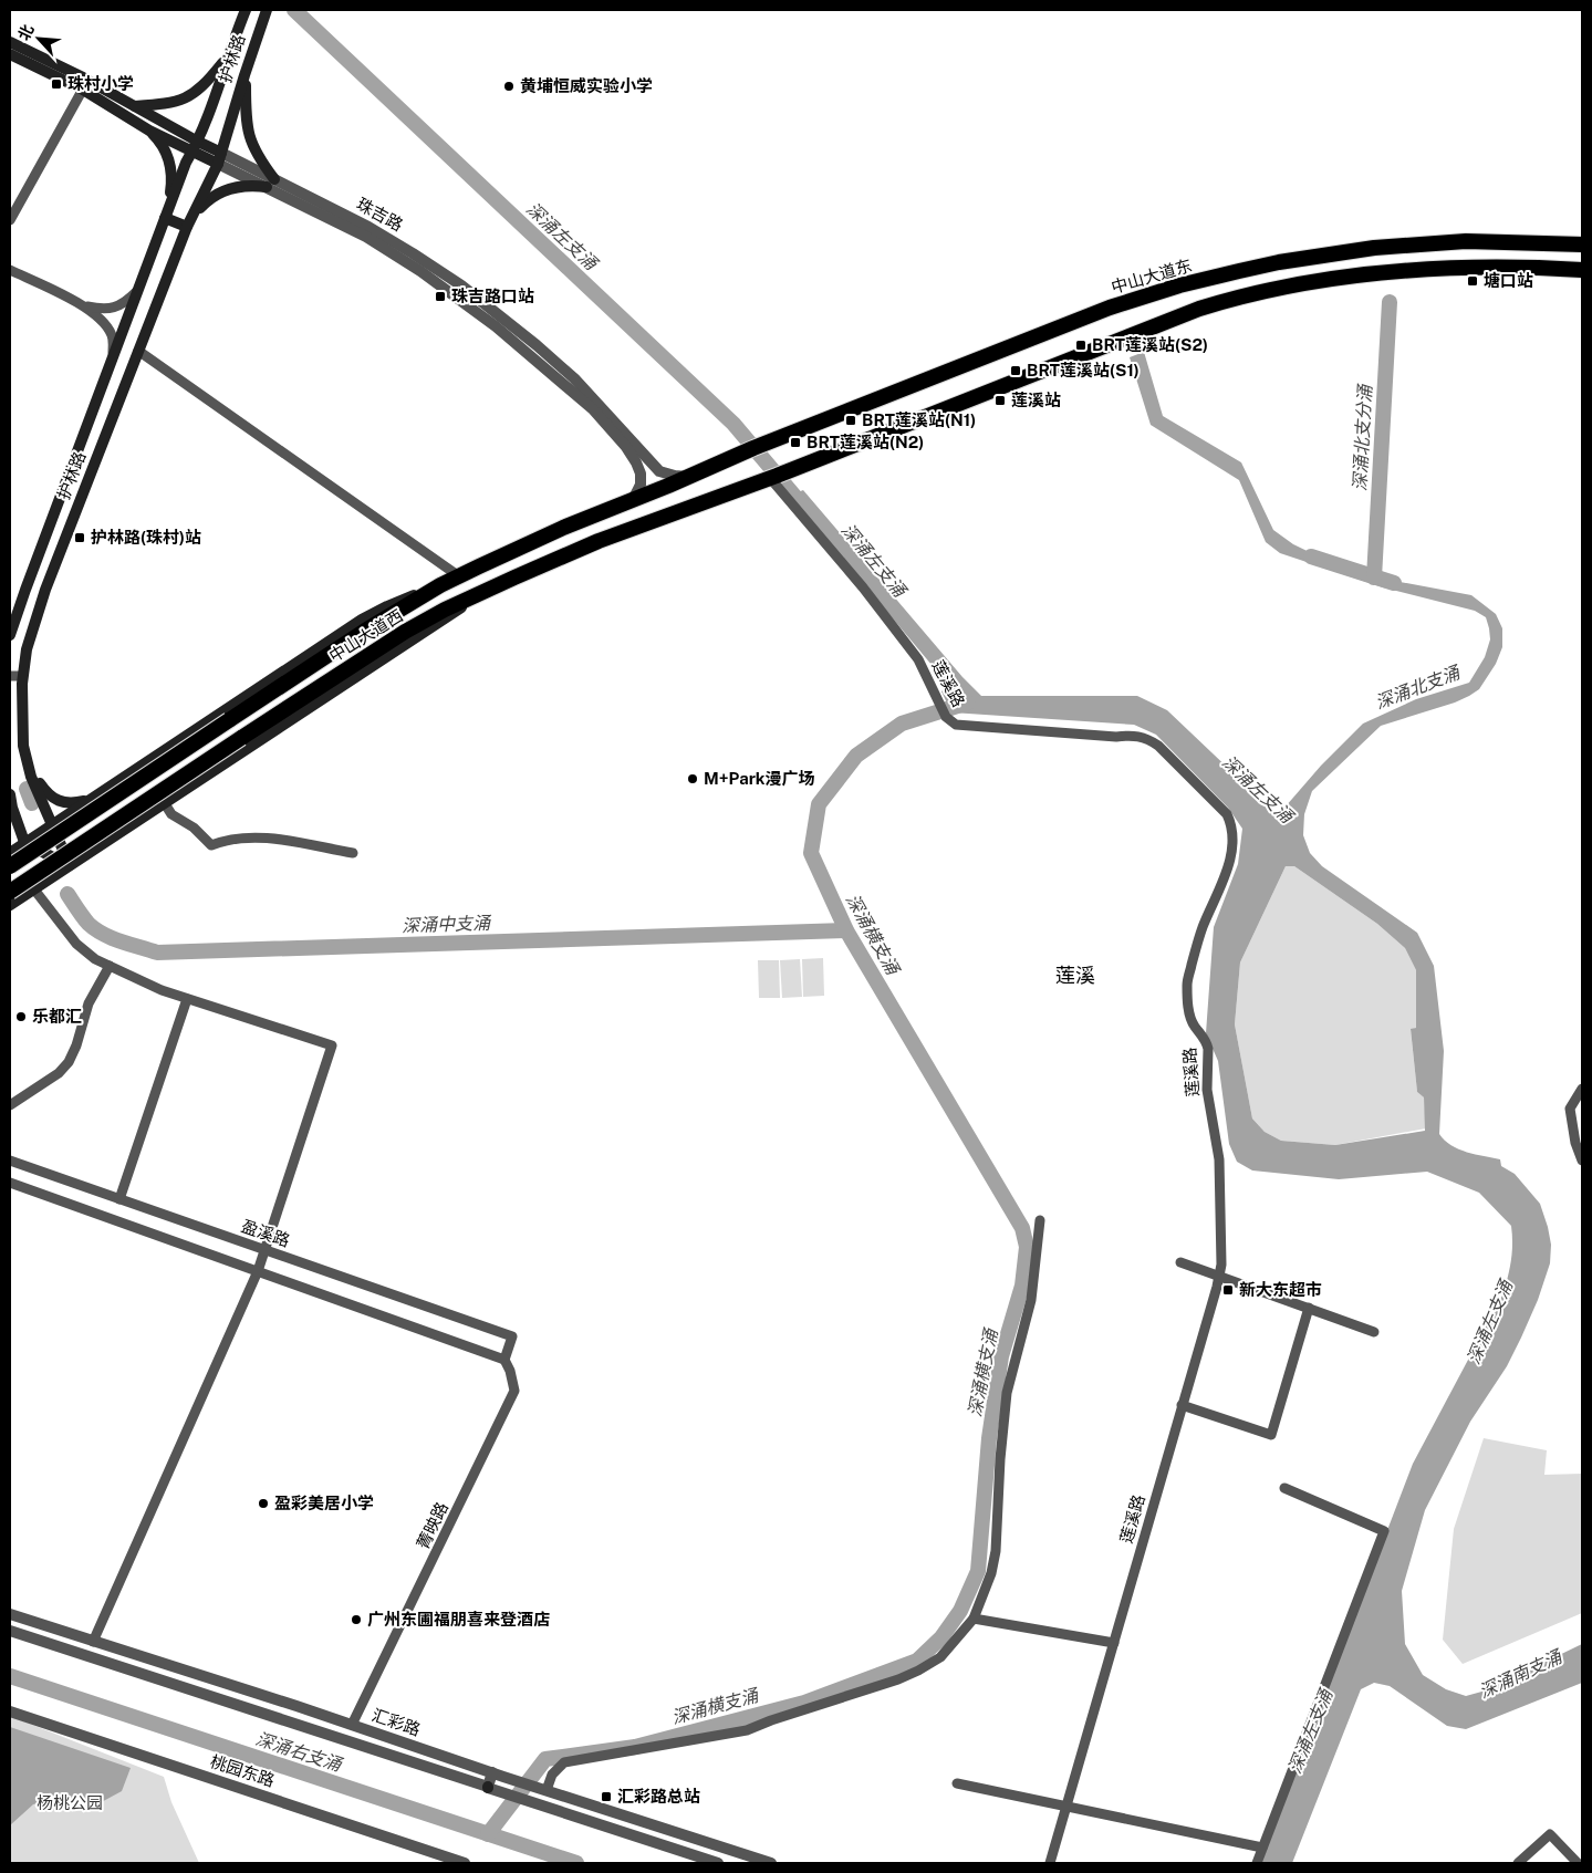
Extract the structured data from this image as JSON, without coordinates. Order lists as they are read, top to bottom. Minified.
{"streets":{"highway":["中山大道东","中山大道西"],"main road":["护林路","珠吉路"],"street":["莲溪路","盈溪路","菁映路","汇彩路","桃园东路"]},"crossings":[["护林路","珠吉路"],["珠吉路","中山大道东"],["珠吉路","中山大道西"],["中山大道东","中山大道西"],["中山大道西","莲溪路"],["盈溪路","菁映路"],["菁映路","汇彩路"]],"districts":["莲溪"],"water":["深涌左支涌","深涌北支分涌","深涌北支涌","深涌中支涌","深涌横支涌","深涌南支涌","深涌右支涌"],"parks":["杨桃公园"],"places":{"transit":["珠村小学","塘口站","珠吉路口站","BRT莲溪站(S2)","BRT莲溪站(S1)","莲溪站","BRT莲溪站(N1)","BRT莲溪站(N2)","护林路(珠村)站","新大东超市","汇彩路总站"],"other":["黄埔恒威实验小学","M+Park漫广场","乐都汇","盈彩美居小学","广州东圃福朋喜来登酒店"]},"north":"top left"}
